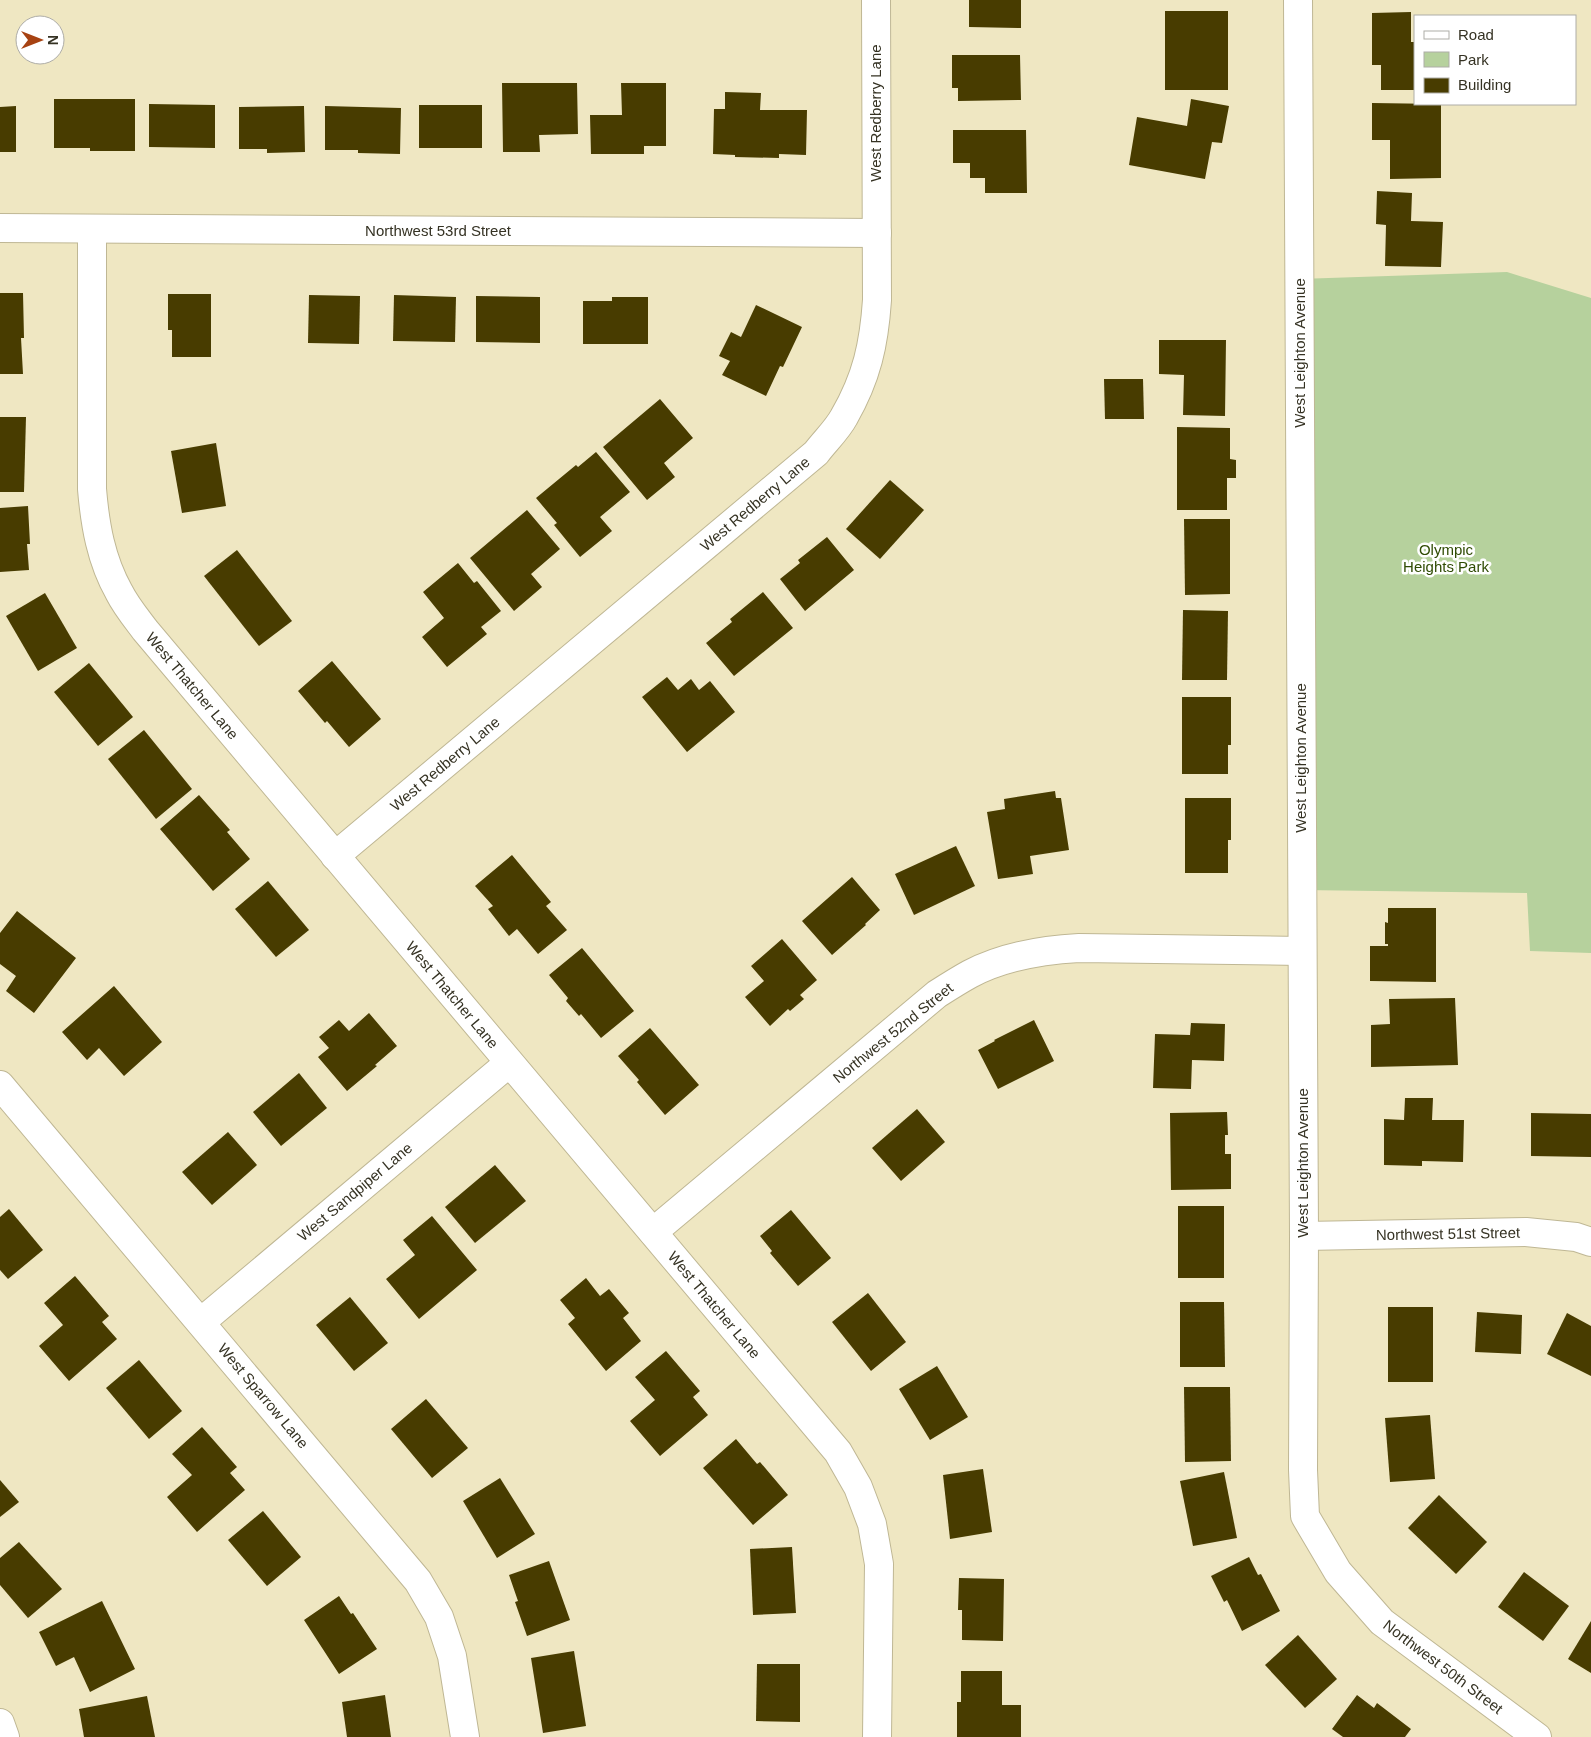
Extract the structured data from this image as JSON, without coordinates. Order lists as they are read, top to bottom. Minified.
{"streets":{"street":["West Redberry Lane","Northwest 53rd Street","West Leighton Avenue","West Thatcher Lane","Northwest 52nd Street","West Sandpiper Lane","Northwest 51st Street","West Sparrow Lane","Northwest 50th Street"]},"crossings":[["West Redberry Lane","Northwest 53rd Street"],["West Redberry Lane","West Thatcher Lane"],["Northwest 53rd Street","West Thatcher Lane"],["West Leighton Avenue","Northwest 52nd Street"],["West Leighton Avenue","Northwest 51st Street"],["West Leighton Avenue","Northwest 50th Street"],["West Thatcher Lane","Northwest 52nd Street"],["West Thatcher Lane","West Sandpiper Lane"],["West Sandpiper Lane","West Sparrow Lane"]],"parks":["Olympic Heights Park"],"legend":["Road","Park","Building"],"north":"right"}
